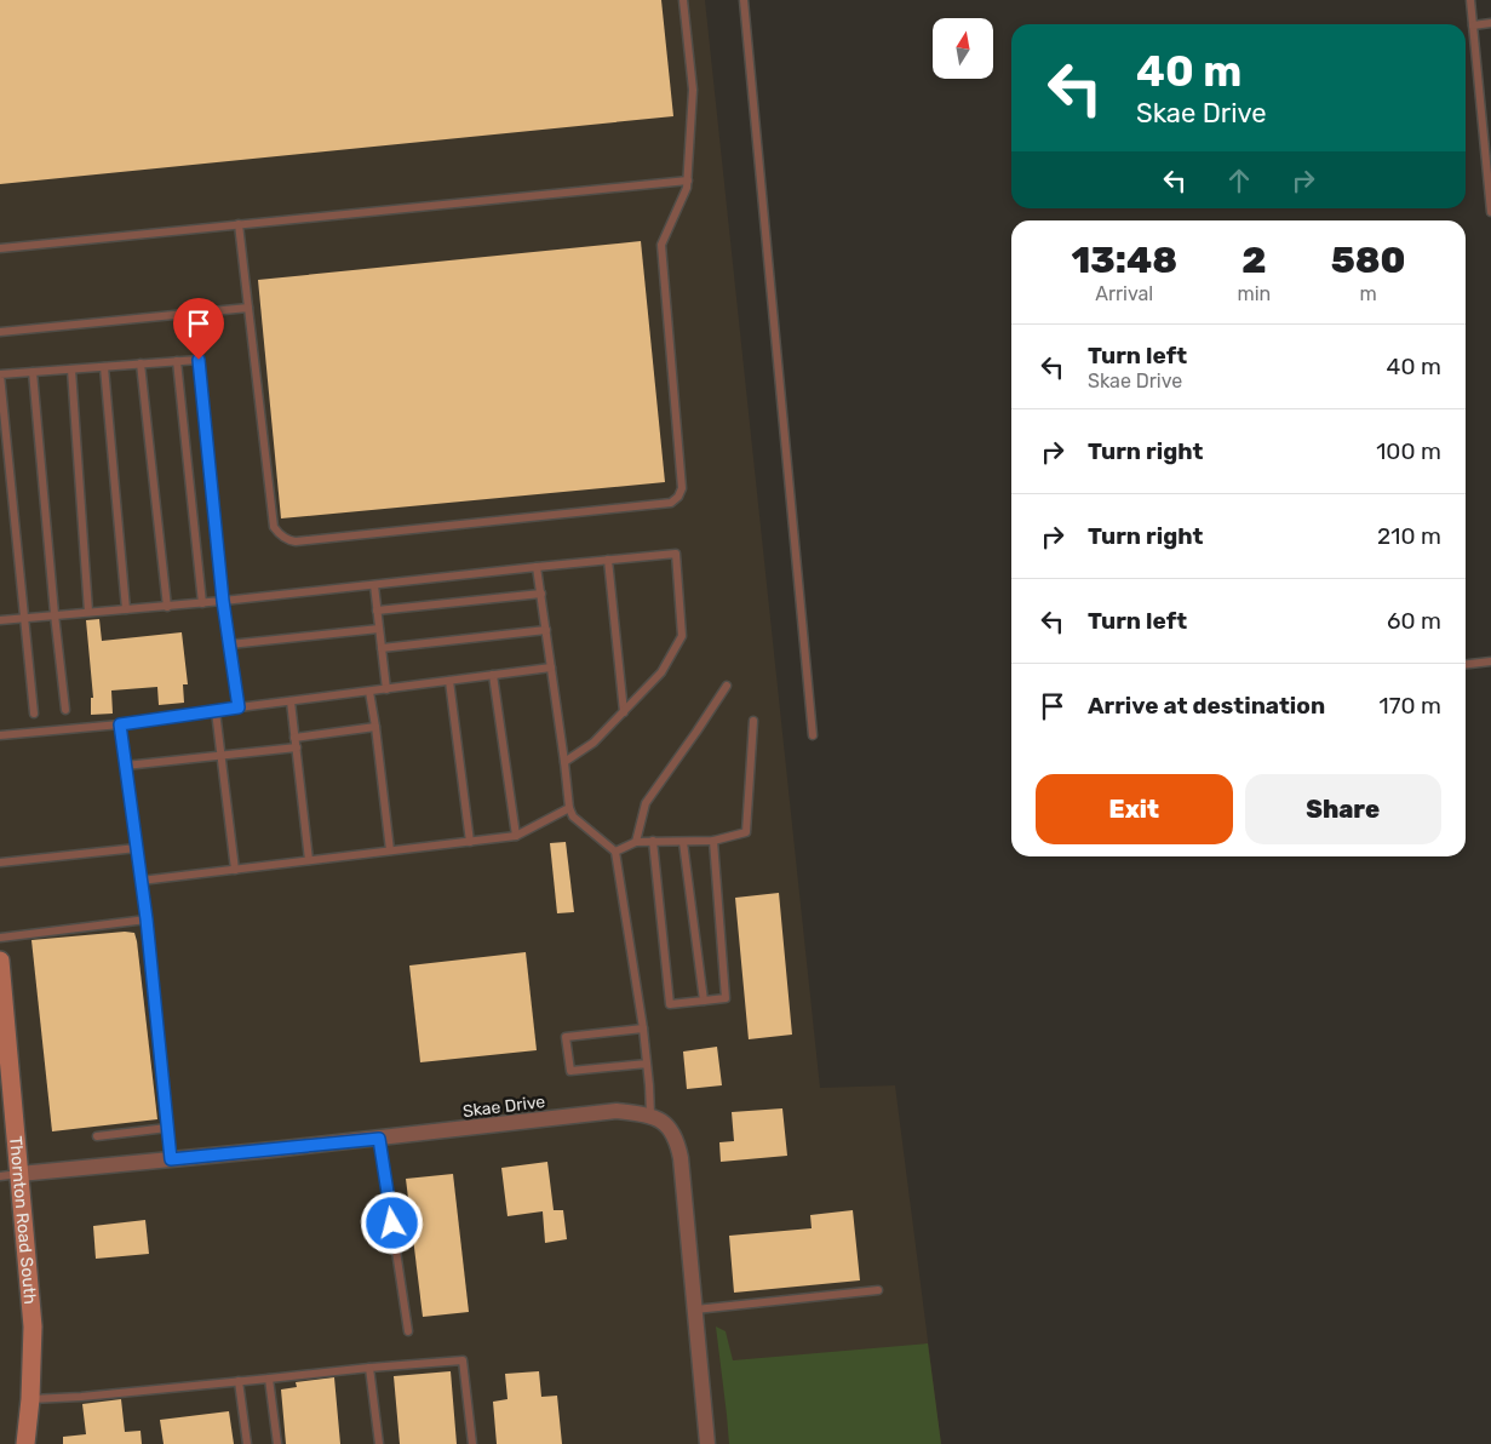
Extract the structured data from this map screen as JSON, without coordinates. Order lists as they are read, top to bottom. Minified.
{"streets":{"street":["Skae Drive","Thornton Road South"]},"crossings":[["Skae Drive","Thornton Road South"]],"north":"top","page":{"turn":["40 m","Skae Drive"],"eta":["13:48","Arrival","2","min","580","m"],"list":[{"name":"Turn left","note":"Skae Drive","value":"40 m"},{"name":"Turn right","value":"100 m"},{"name":"Turn right","value":"210 m"},{"name":"Turn left","value":"60 m"},{"name":"Arrive at destination","value":"170 m"}],"buttons":["Exit","Share"]}}
